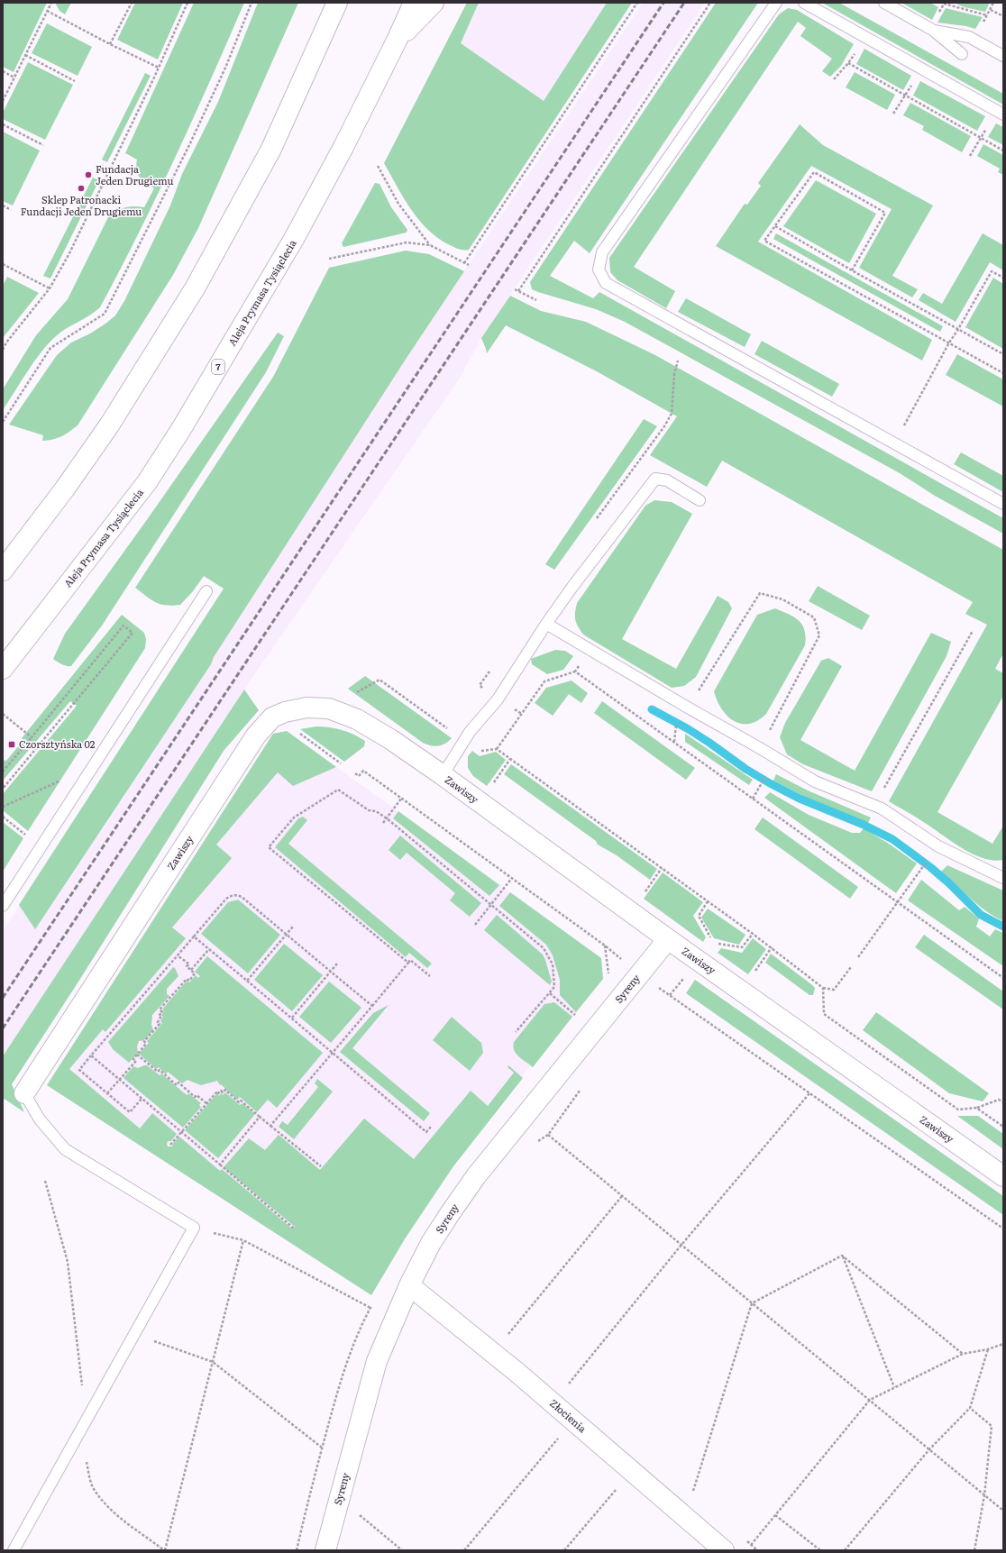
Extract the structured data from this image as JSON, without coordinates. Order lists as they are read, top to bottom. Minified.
{"streets":{"street":["Aleja Prymasa Tysiąclecia","7","Zawiszy","Syreny","Złocienia"]},"crossings":[["Zawiszy","Syreny"],["Syreny","Złocienia"]],"places":{"other":["Fundacja Jeden Drugiemu","Sklep Patronacki Fundacji Jeden Drugiemu"],"transit":["Czorsztyńska 02"]}}
